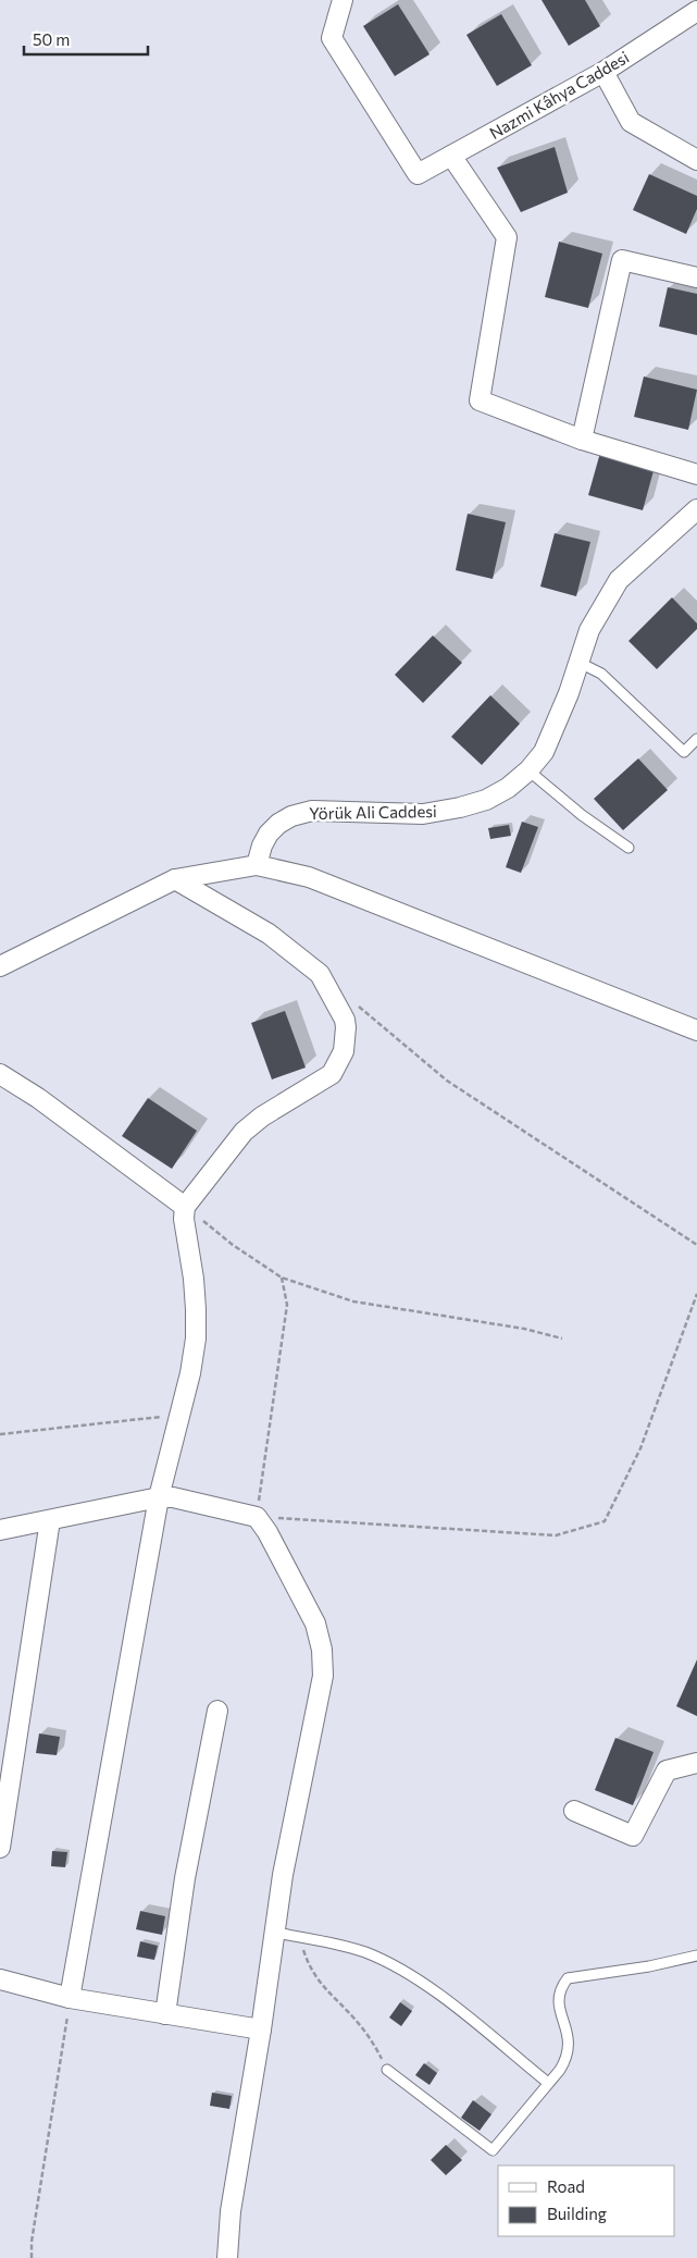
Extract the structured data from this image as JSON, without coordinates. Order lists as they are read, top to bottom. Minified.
{"streets":{"street":["Nazmi Kâhya Caddesi","Yörük Ali Caddesi"]},"legend":["Road","Building"],"scale_bar":"50 m"}
